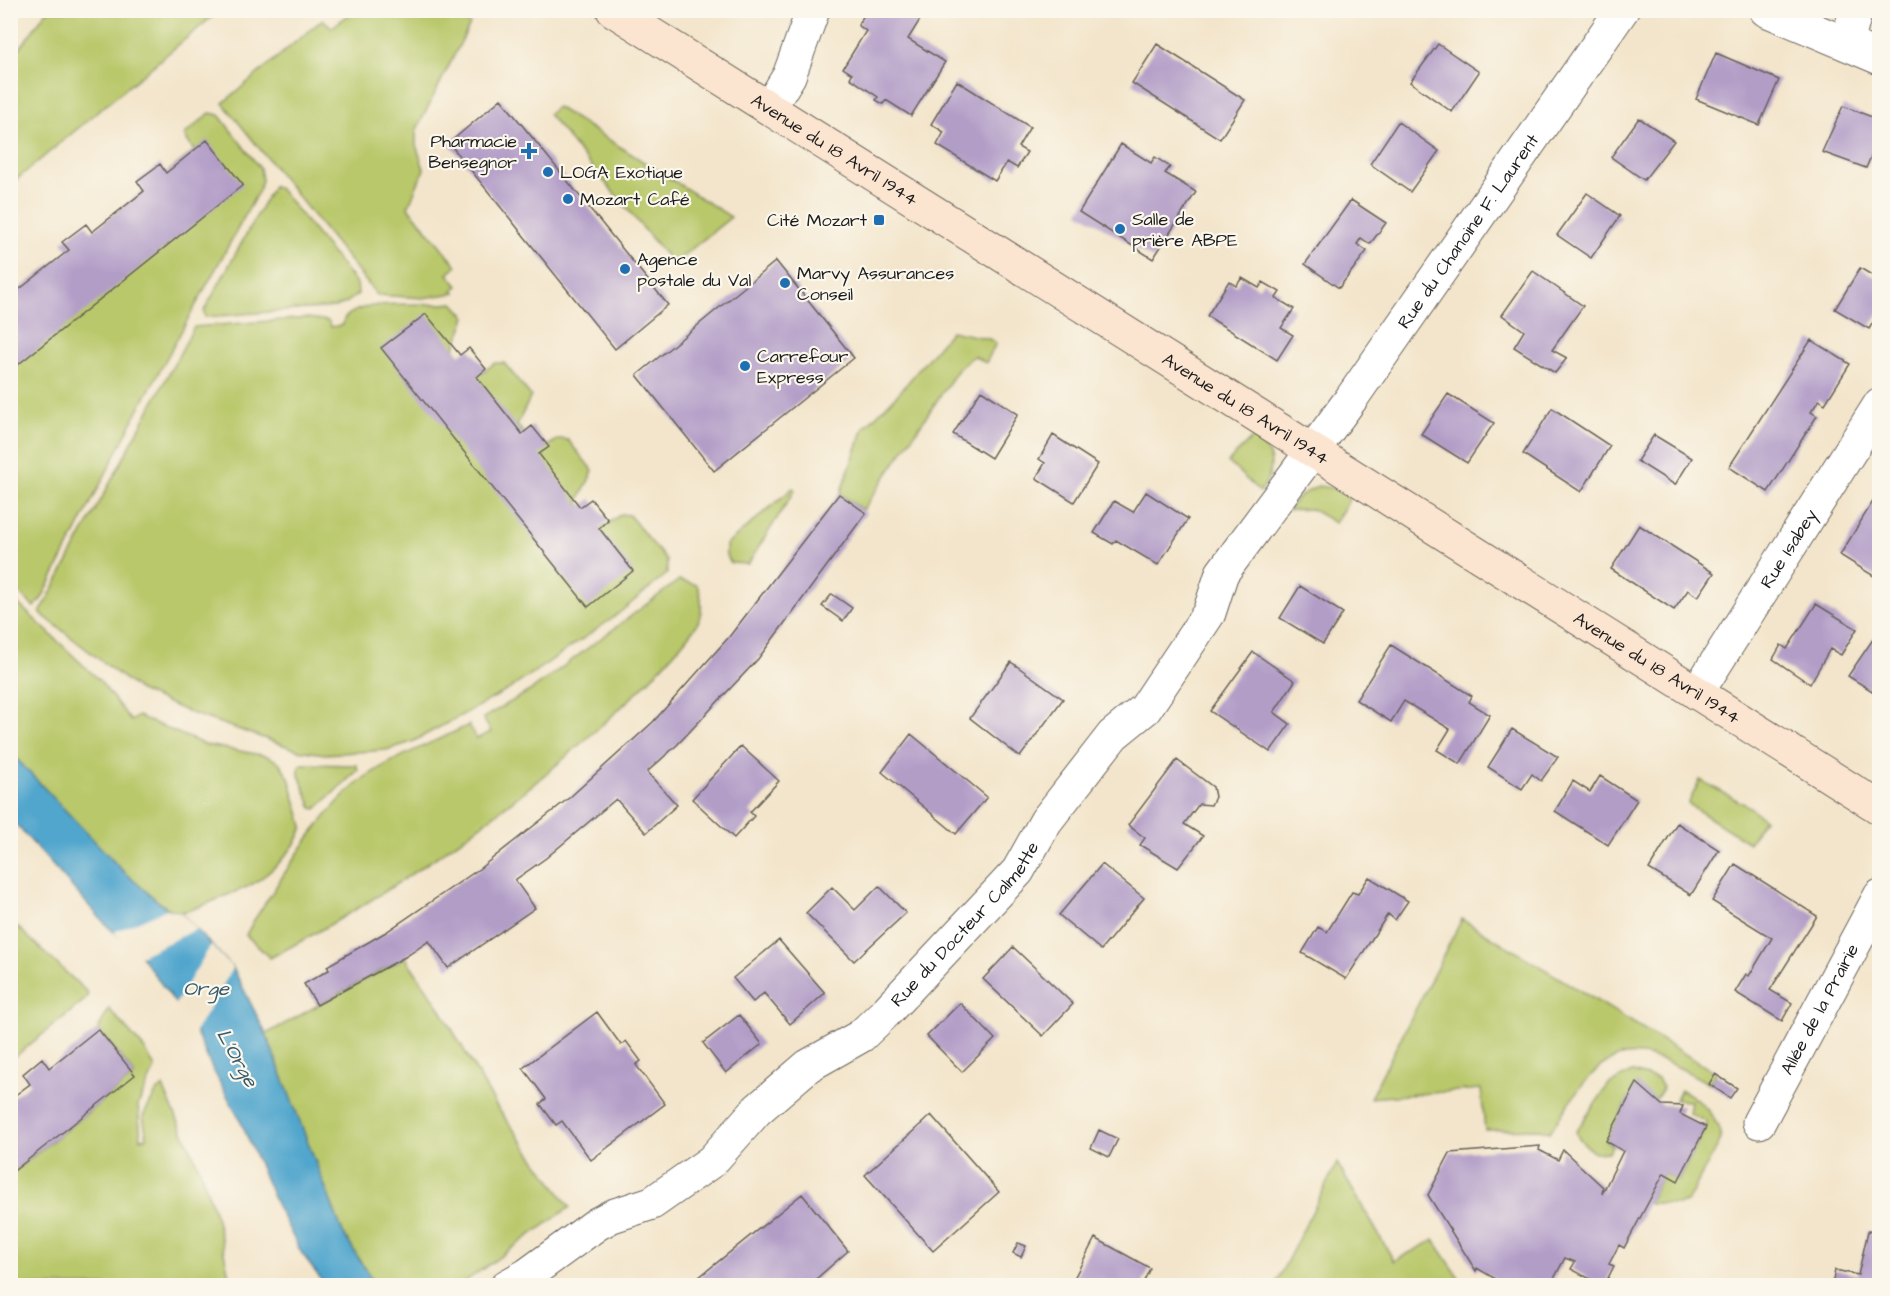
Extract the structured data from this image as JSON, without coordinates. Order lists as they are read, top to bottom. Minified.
{"streets":{"street":["Avenue du 18 Avril 1944","Rue du Chanoine F. Laurent","Rue Isabey","Rue du Docteur Calmette","Allée de la Prairie"]},"crossings":[["Avenue du 18 Avril 1944","Rue du Chanoine F. Laurent"],["Avenue du 18 Avril 1944","Rue Isabey"],["Avenue du 18 Avril 1944","Rue du Docteur Calmette"],["Rue du Chanoine F. Laurent","Rue du Docteur Calmette"]],"water":["Orge","L'Orge"],"places":{"health":["Pharmacie Bensegnor"],"other":["LOGA Exotique","Mozart Café","Salle de prière ABPE","Agence postale du Val","Marvy Assurances Conseil","Carrefour Express"],"transit":["Cité Mozart"]}}
